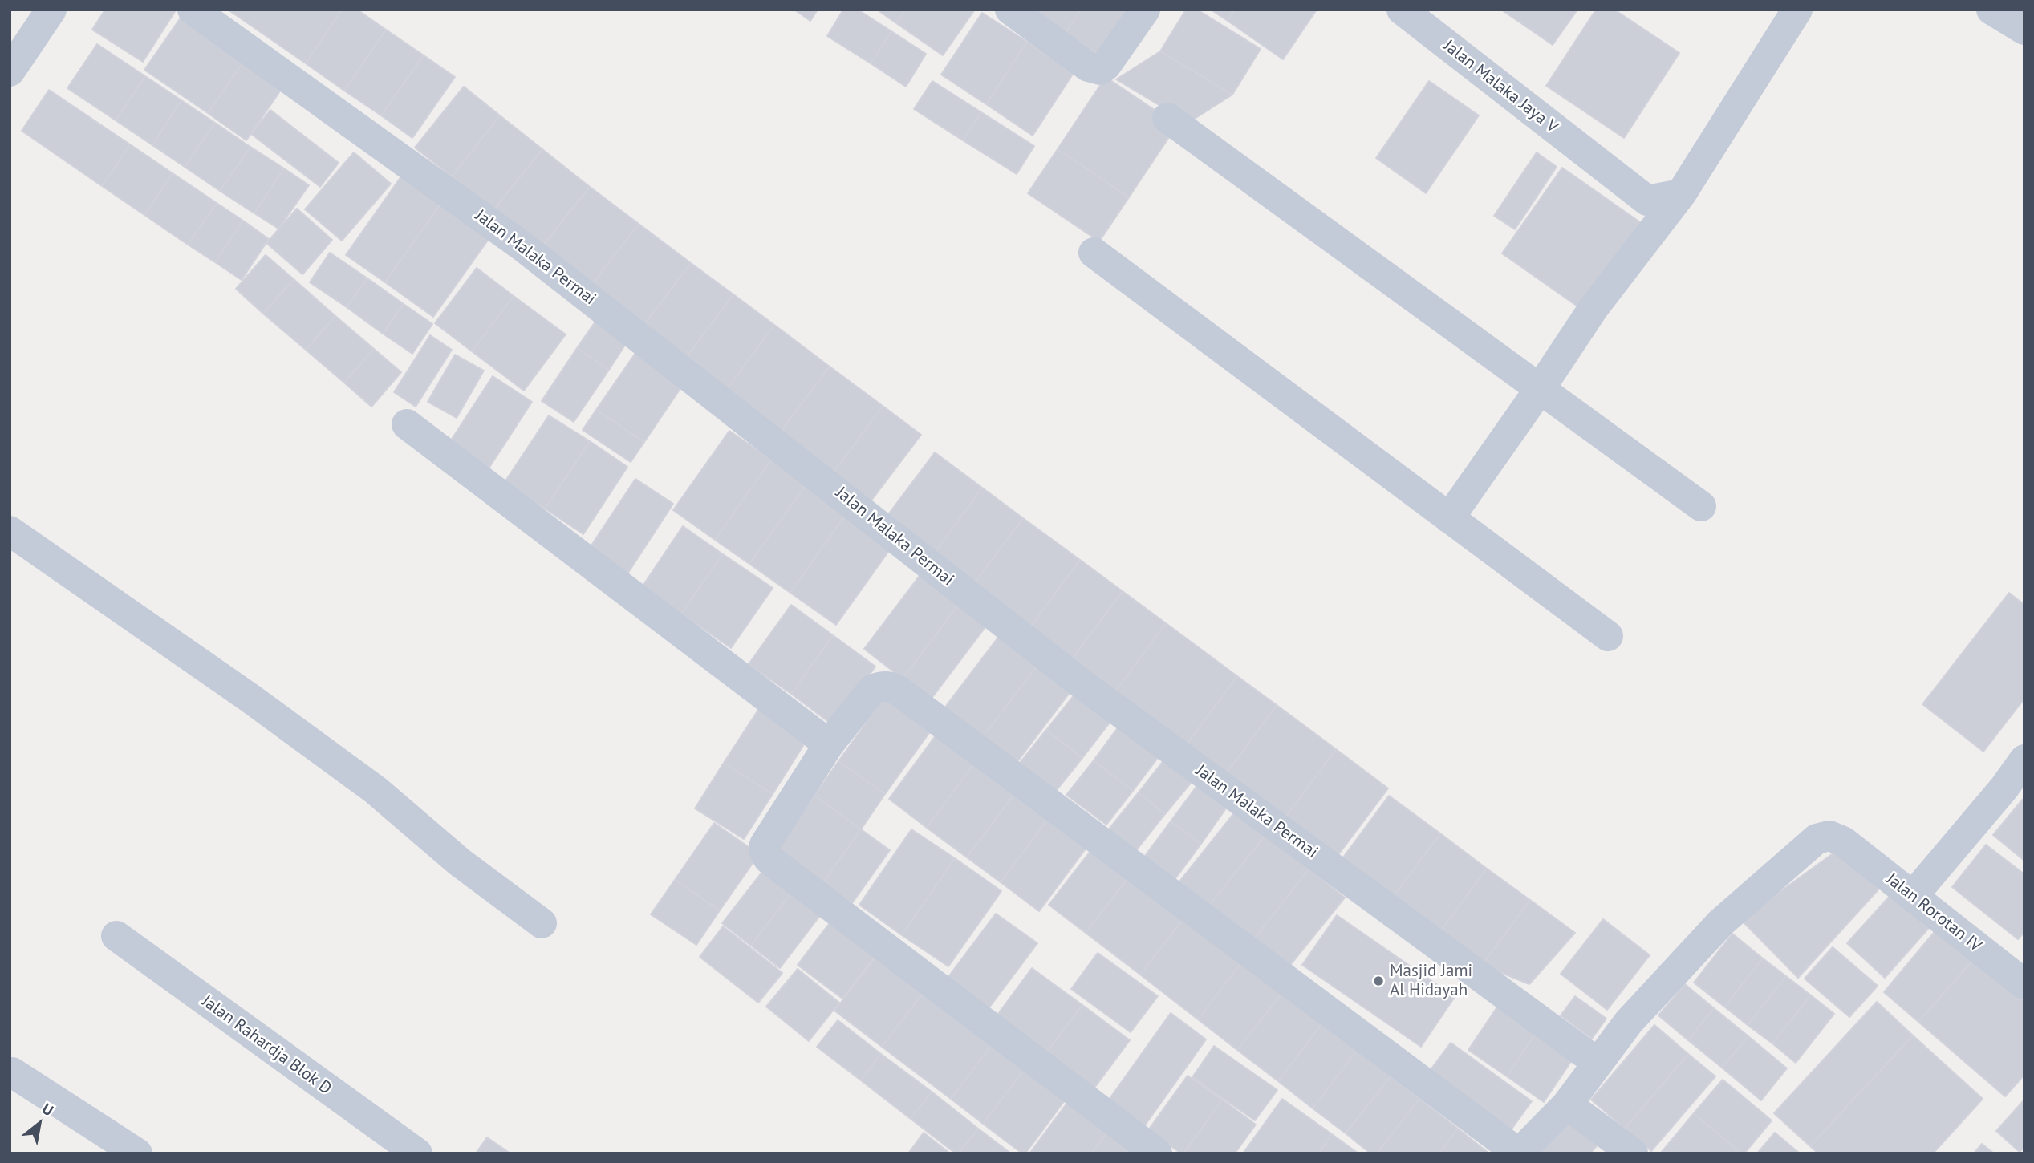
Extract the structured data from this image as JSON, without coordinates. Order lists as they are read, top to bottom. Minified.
{"streets":{"street":["Jalan Malaka Jaya V","Jalan Malaka Permai","Jalan Rorotan IV","Jalan Rahardja Blok D"]},"crossings":[["Jalan Malaka Permai","Jalan Rorotan IV"]],"places":["Masjid Jami Al Hidayah"],"north":"top right"}
